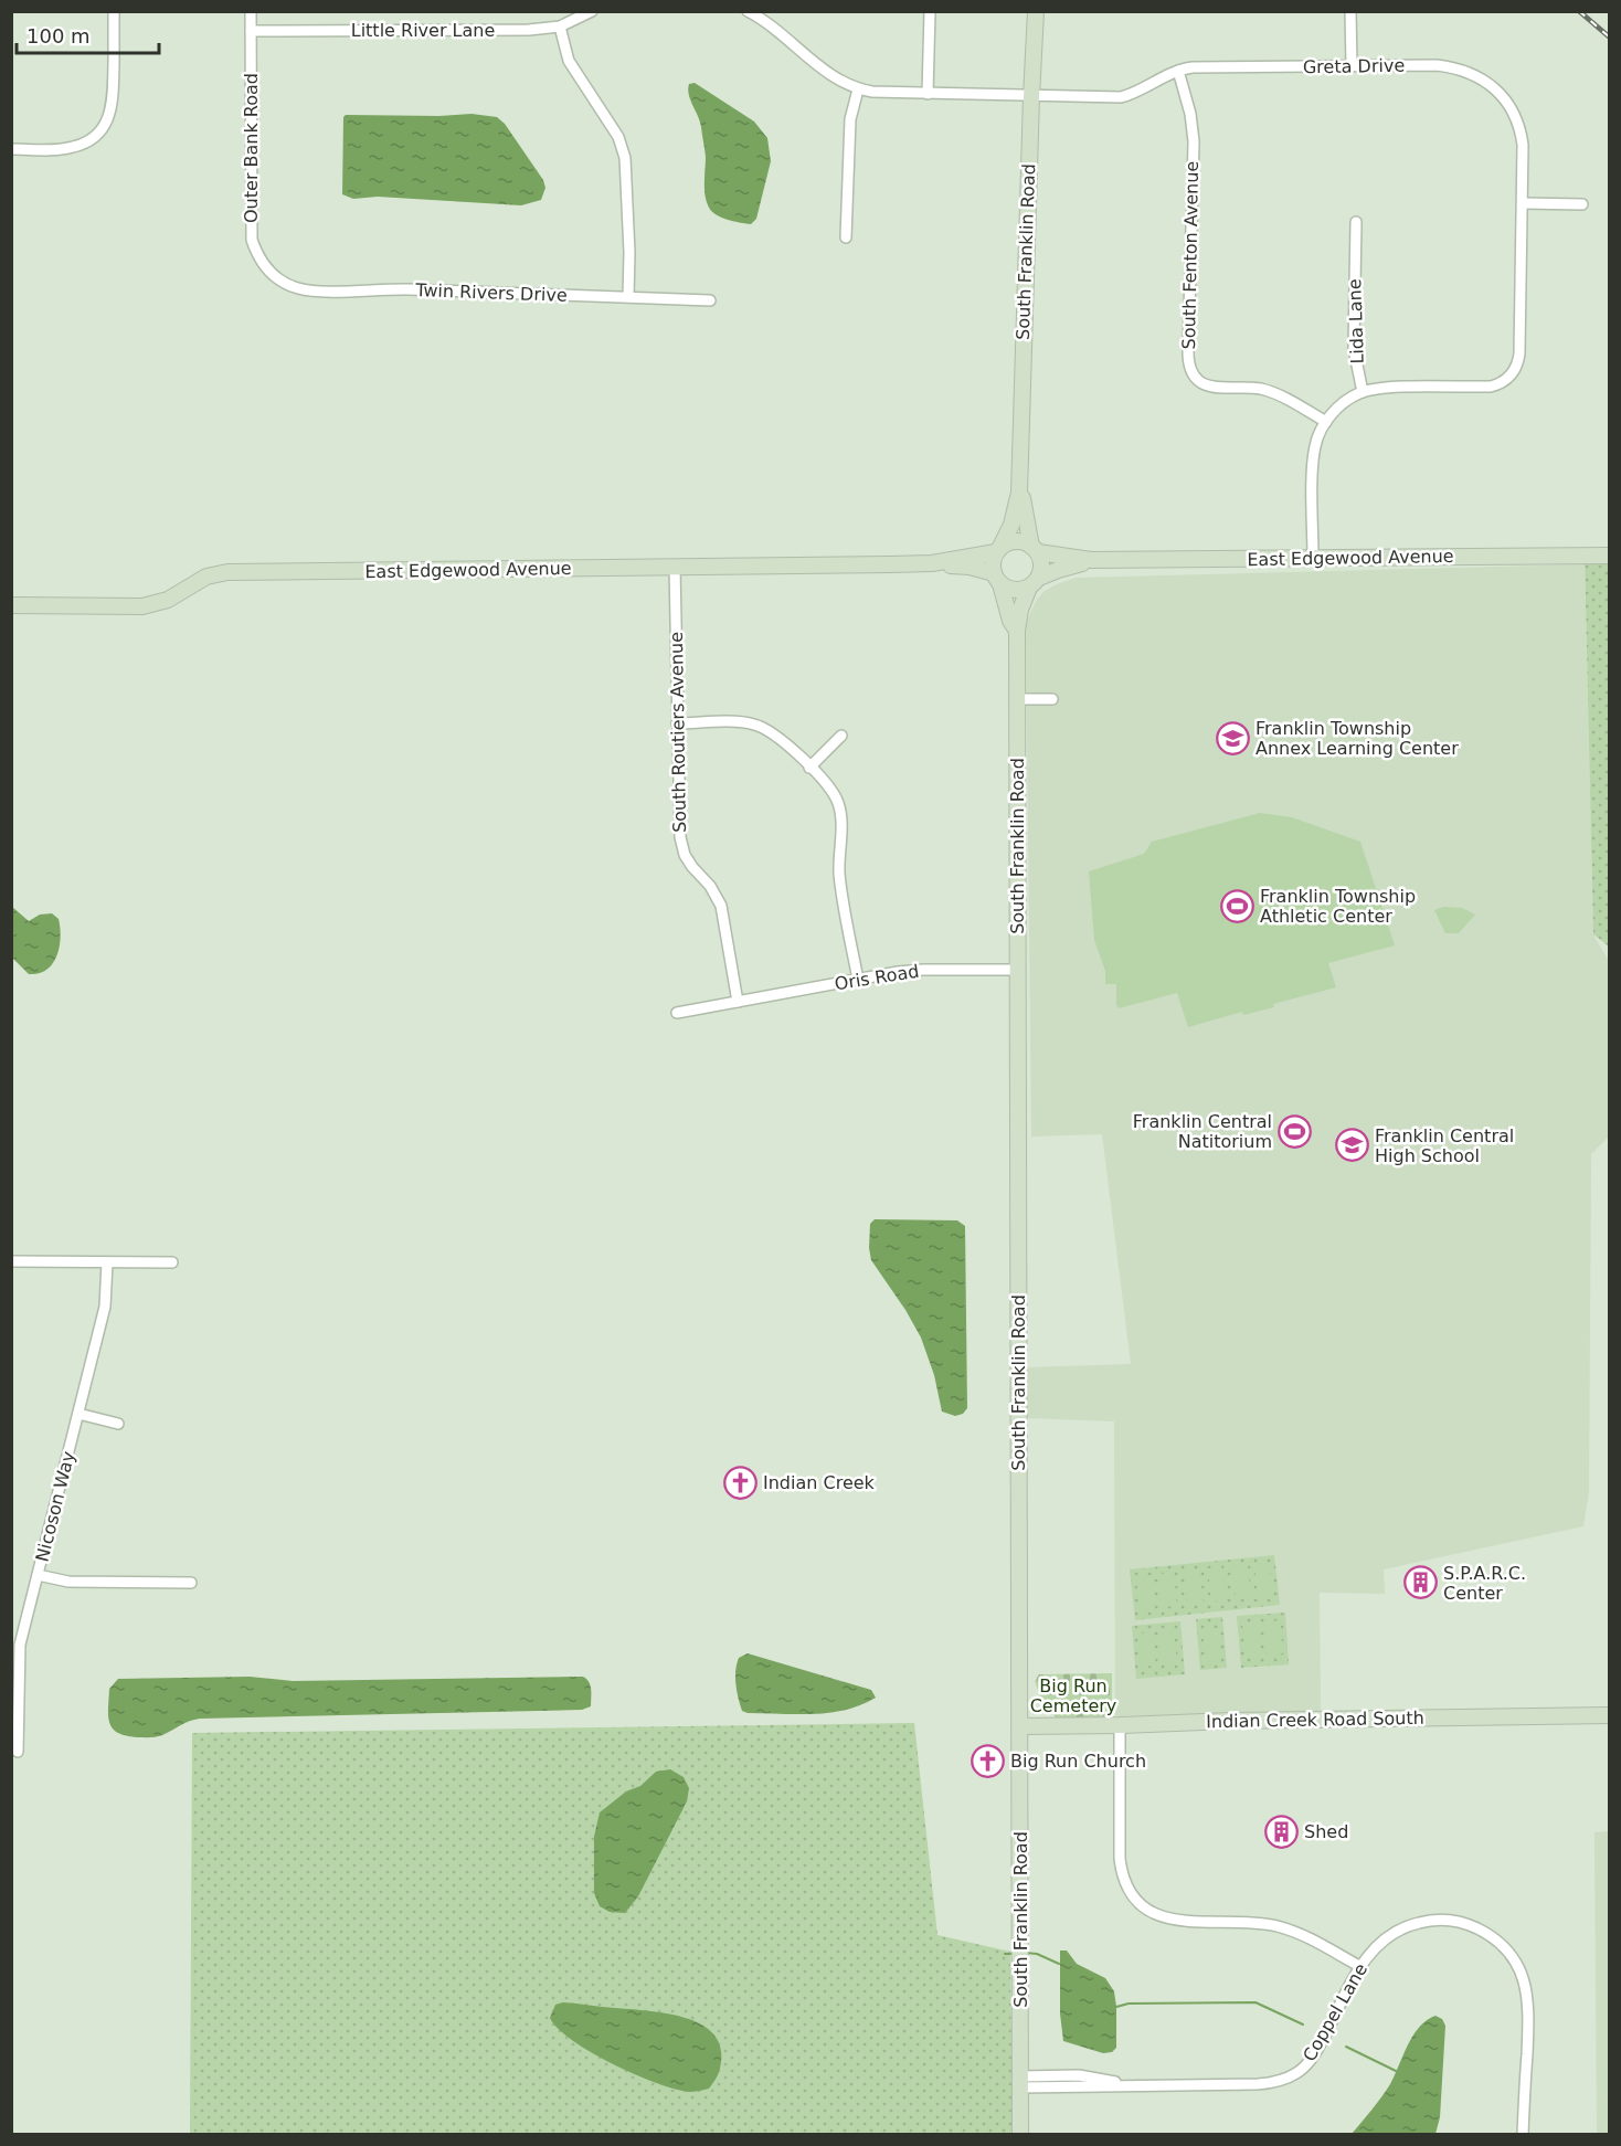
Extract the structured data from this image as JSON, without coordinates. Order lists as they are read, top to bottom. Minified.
{"streets":{"main road":["South Franklin Road","East Edgewood Avenue","Indian Creek Road South"],"street":["Little River Lane","Greta Drive","Outer Bank Road","South Fenton Avenue","Twin Rivers Drive","Lida Lane","South Routiers Avenue","Oris Road","Nicoson Way","Coppel Lane"]},"crossings":[["Little River Lane","Outer Bank Road"],["Greta Drive","South Franklin Road"],["Greta Drive","South Fenton Avenue"],["Greta Drive","Lida Lane"],["Outer Bank Road","Twin Rivers Drive"],["South Franklin Road","Oris Road"],["South Franklin Road","Indian Creek Road South"],["South Franklin Road","Coppel Lane"],["East Edgewood Avenue","South Routiers Avenue"],["South Routiers Avenue","Oris Road"]],"parks":["Big Run Cemetery"],"places":{"school or university":["Franklin Township Annex Learning Center","Franklin Central High School"],"sports":["Franklin Township Athletic Center","Franklin Central Natitorium"],"church":["Indian Creek","Big Run Church"],"building":["S.P.A.R.C. Center","Shed"]},"scale_bar":"100 m"}
